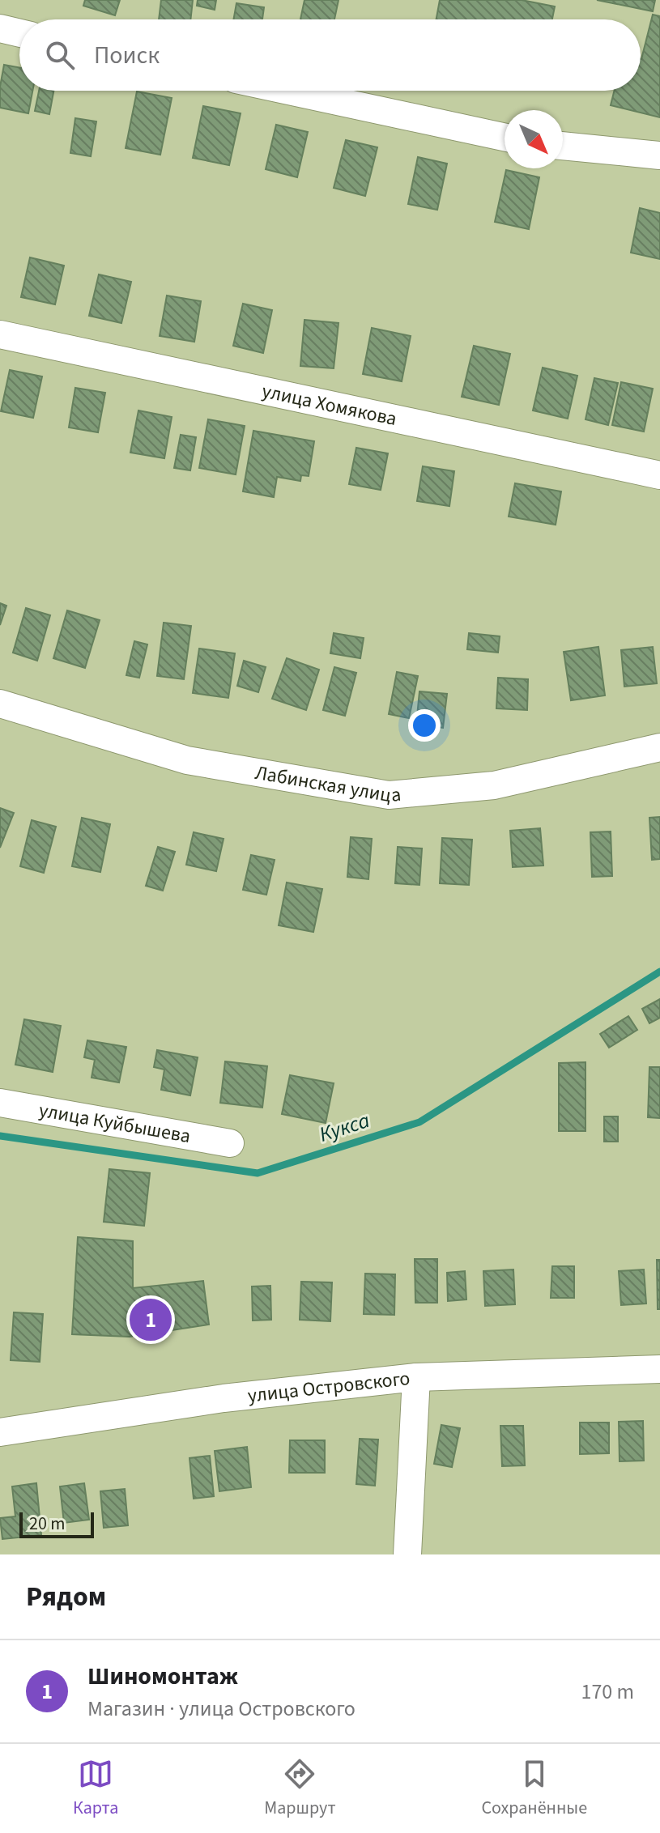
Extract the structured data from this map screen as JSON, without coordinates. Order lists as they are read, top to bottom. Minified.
{"streets":{"street":["улица Хомякова","Лабинская улица","улица Куйбышева","улица Островского"]},"water":["Кукса"],"scale_bar":"20 m","north":"bottom right","page":{"search":"Поиск","pins":"1","scale":"20 m","heading":"Рядом","list":[{"mark":"1","name":"Шиномонтаж","note":"Магазин · улица Островского","value":"170 m"}],"nav":["Карта","Маршрут","Сохранённые"]}}
